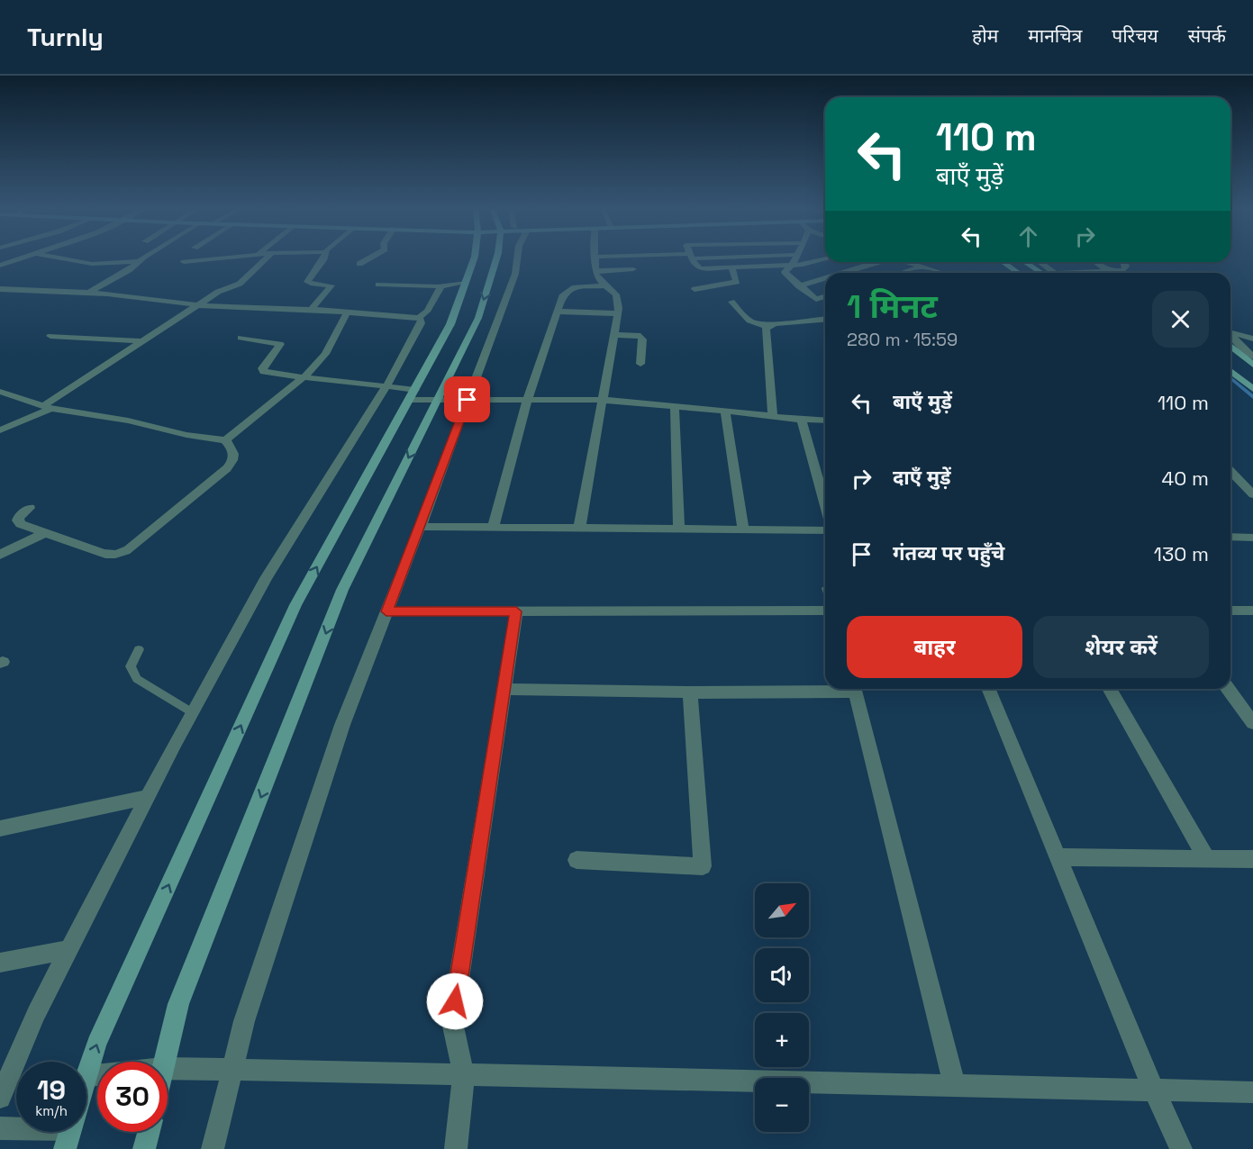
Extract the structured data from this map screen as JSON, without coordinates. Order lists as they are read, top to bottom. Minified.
{"north":"top right","page":{"header":"Turnly","nav":["होम","मानचित्र","परिचय","संपर्क"],"turn":["110 m","बाएँ मुड़ें"],"heading":["1 मिनट","280 m · 15:59"],"list":[{"name":"बाएँ मुड़ें","value":"110 m"},{"name":"दाएँ मुड़ें","value":"40 m"},{"name":"गंतव्य पर पहुँचे","value":"130 m"}],"buttons":["बाहर","शेयर करें"],"map_buttons":["+","−"],"speed":"19 km/h","limit":"30"}}
